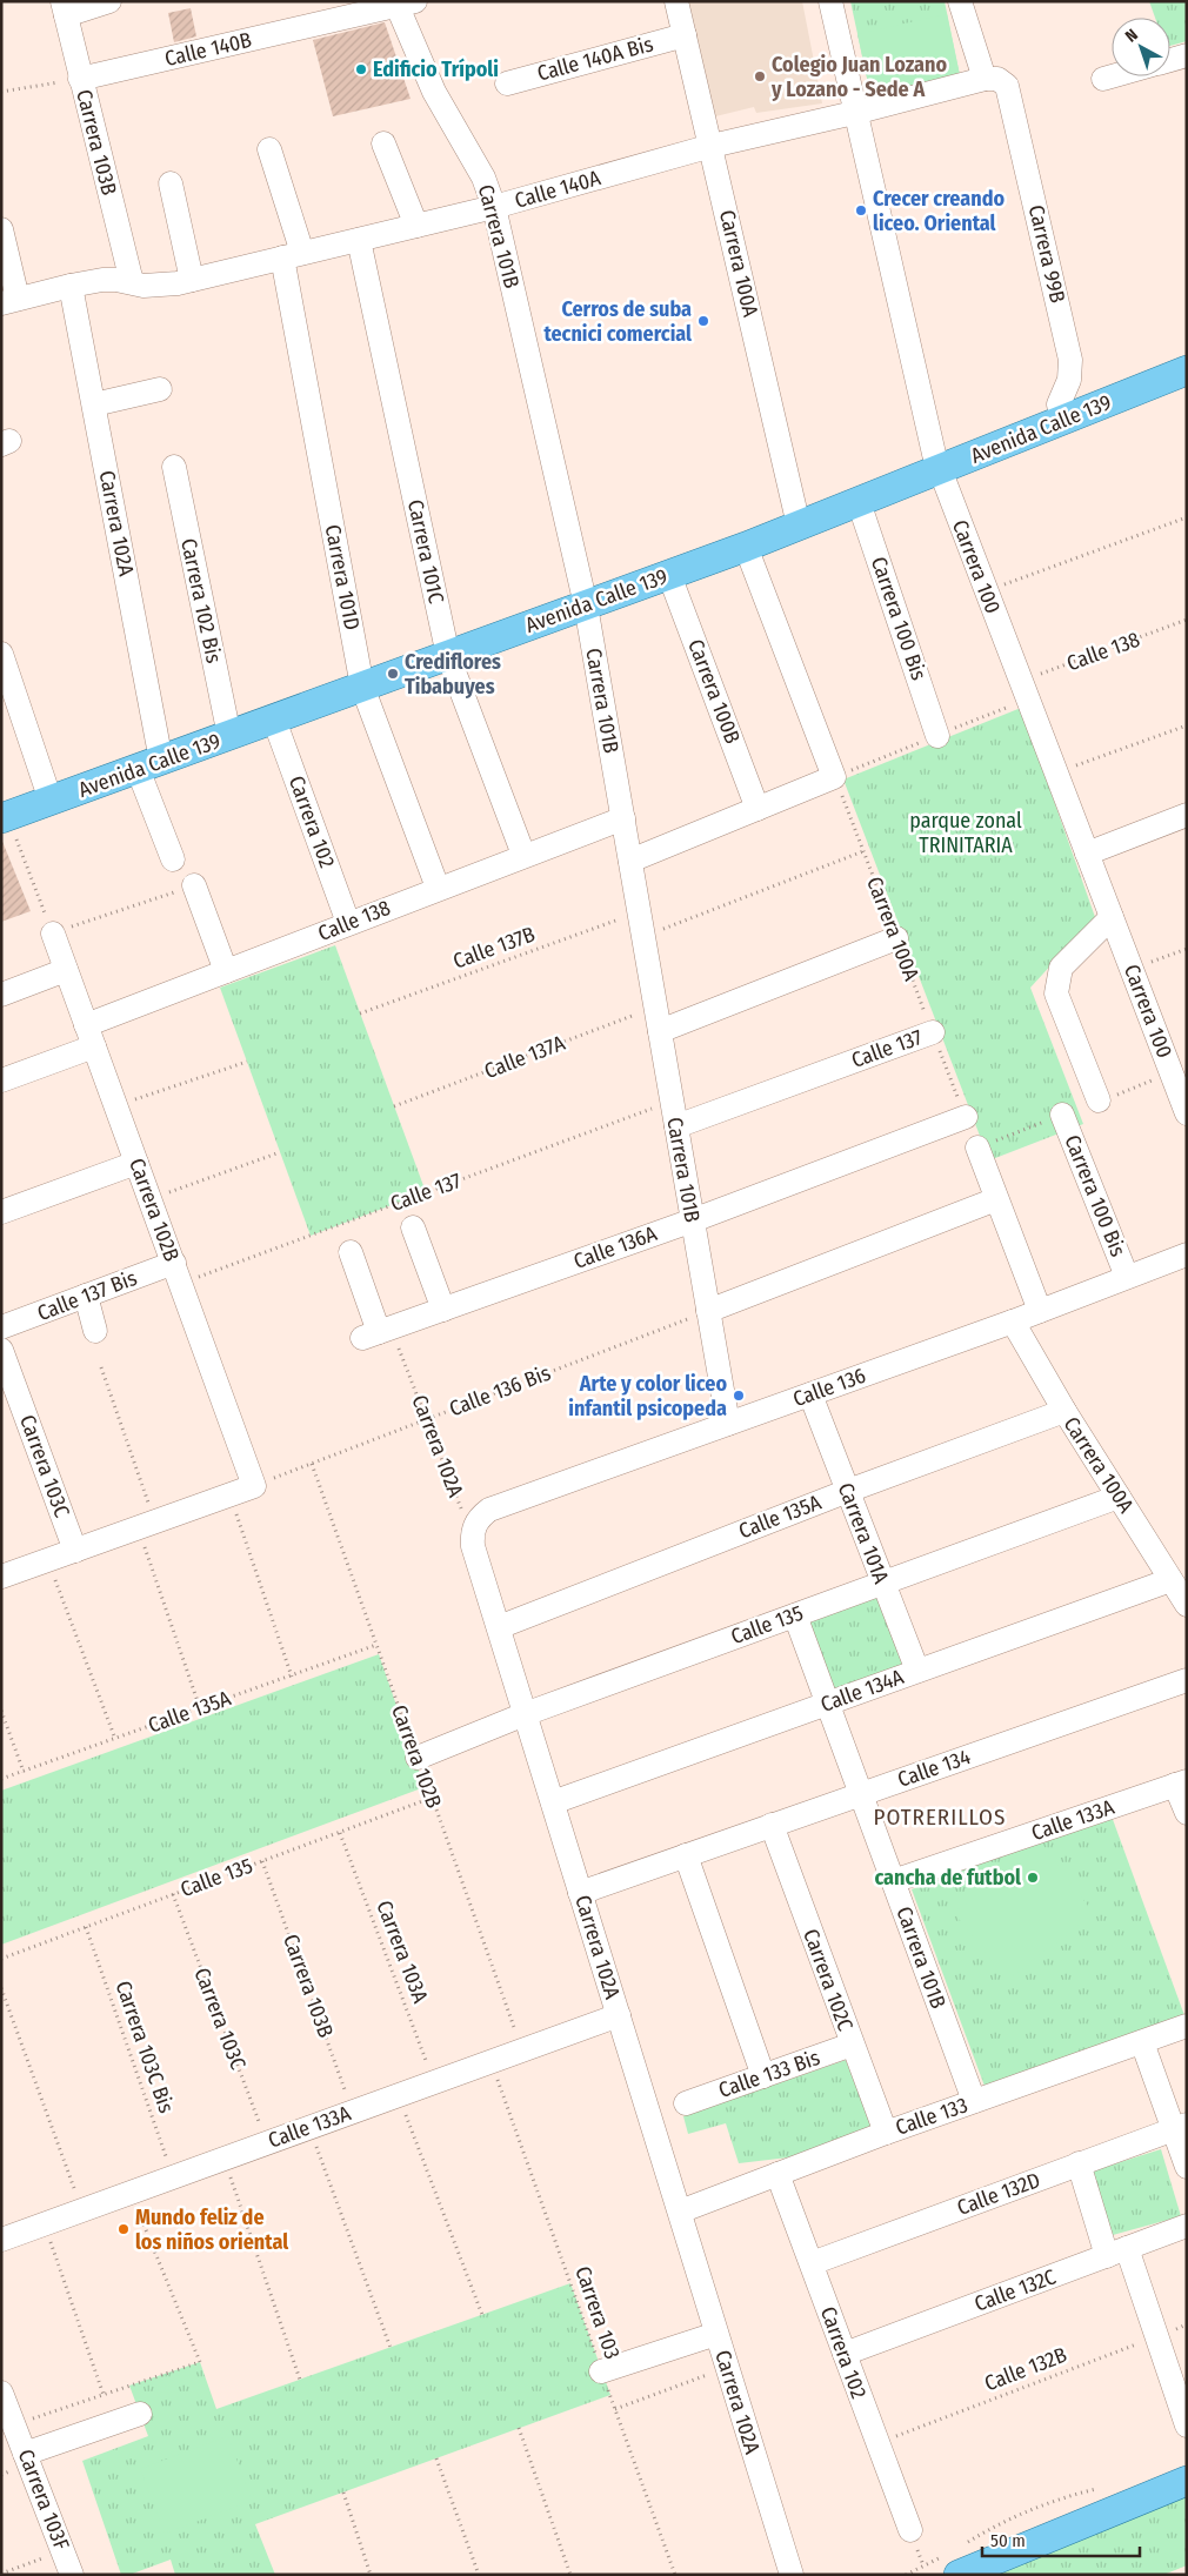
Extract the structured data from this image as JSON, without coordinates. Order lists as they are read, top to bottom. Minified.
{"streets":{"main road":["Avenida Calle 139"],"street":["Calle 140B","Calle 140A Bis","Carrera 103B","Calle 140A","Carrera 101B","Carrera 99B","Carrera 100A","Carrera 102A","Carrera 101C","Carrera 100","Carrera 101D","Carrera 102 Bis","Carrera 100 Bis","Calle 138","Carrera 100B","Carrera 102","Calle 137","Carrera 102B","Calle 136A","Calle 137 Bis","Calle 136","Carrera 103C","Calle 135A","Carrera 101A","Calle 135","Calle 134A","Calle 134","Calle 133A","Carrera 102C","Calle 133 Bis","Calle 133","Calle 132D","Calle 132C","Carrera 103F"],"path":["Calle 137B","Calle 137A","Calle 136 Bis","Carrera 103A","Carrera 103C Bis","Carrera 103","Calle 132B"]},"crossings":[["Calle 140B","Carrera 103B"],["Calle 140B","Carrera 101B"],["Calle 140A Bis","Carrera 100A"],["Carrera 103B","Calle 140A"],["Carrera 103B","Calle 135"],["Carrera 103B","Calle 133A"],["Calle 140A","Carrera 101B"],["Calle 140A","Carrera 99B"],["Calle 140A","Carrera 100A"],["Calle 140A","Carrera 102A"],["Calle 140A","Carrera 101C"],["Calle 140A","Carrera 100"],["Calle 140A","Carrera 101D"],["Carrera 101B","Avenida Calle 139"],["Carrera 101B","Calle 138"],["Carrera 101B","Calle 137B"],["Carrera 101B","Calle 137"],["Carrera 101B","Calle 137A"],["Carrera 101B","Calle 136A"],["Carrera 101B","Calle 136"],["Carrera 101B","Calle 136 Bis"],["Carrera 101B","Calle 135"],["Carrera 101B","Calle 134A"],["Carrera 101B","Calle 134"],["Carrera 101B","Calle 133A"],["Carrera 101B","Calle 133"],["Carrera 99B","Avenida Calle 139"],["Carrera 100A","Avenida Calle 139"],["Carrera 100A","Calle 137"],["Carrera 100A","Calle 136A"],["Carrera 100A","Calle 136"],["Carrera 100A","Calle 135A"],["Carrera 100A","Calle 135"],["Carrera 100A","Calle 134A"],["Avenida Calle 139","Carrera 102A"],["Avenida Calle 139","Carrera 101C"],["Avenida Calle 139","Carrera 100"],["Avenida Calle 139","Carrera 101D"],["Avenida Calle 139","Carrera 102 Bis"],["Avenida Calle 139","Carrera 100 Bis"],["Avenida Calle 139","Carrera 100B"],["Avenida Calle 139","Carrera 102"],["Carrera 102A","Calle 136A"],["Carrera 102A","Calle 136"],["Carrera 102A","Calle 136 Bis"],["Carrera 102A","Calle 135A"],["Carrera 102A","Calle 135"],["Carrera 102A","Calle 134A"],["Carrera 102A","Calle 134"],["Carrera 102A","Calle 133A"],["Carrera 102A","Calle 133"],["Carrera 101C","Calle 138"],["Carrera 100","Calle 138"],["Carrera 101D","Calle 138"],["Carrera 100 Bis","Calle 136"],["Calle 138","Carrera 102"],["Calle 138","Carrera 102B"],["Carrera 102","Calle 133"],["Carrera 102","Calle 132D"],["Carrera 102","Calle 132C"],["Carrera 102","Calle 132B"],["Calle 137","Carrera 102B"],["Calle 137","Calle 137 Bis"],["Carrera 102B","Calle 137 Bis"],["Carrera 102B","Calle 136 Bis"],["Carrera 102B","Calle 135A"],["Carrera 102B","Calle 135"],["Carrera 102B","Calle 133A"],["Calle 136","Carrera 101A"],["Carrera 103C","Calle 135"],["Carrera 103C","Calle 133A"],["Calle 135A","Carrera 101A"],["Carrera 101A","Calle 135"],["Carrera 101A","Calle 134A"],["Calle 135","Carrera 103A"],["Calle 135","Carrera 103C Bis"],["Calle 134","Carrera 102C"],["Calle 133A","Carrera 103A"],["Calle 133A","Carrera 103C Bis"],["Calle 133A","Carrera 103"],["Carrera 102C","Calle 133 Bis"],["Carrera 102C","Calle 133"]],"districts":["POTRERILLOS"],"parks":["parque zonal TRINITARIA"],"places":["Edificio Trípoli","Colegio Juan Lozano y Lozano - Sede A","Crecer creando liceo. Oriental","Cerros de suba tecnici comercial","Crediflores Tibabuyes","Arte y color liceo infantil psicopeda","cancha de futbol","Mundo feliz de los niños oriental"],"scale_bar":"50 m","north":"top left"}
